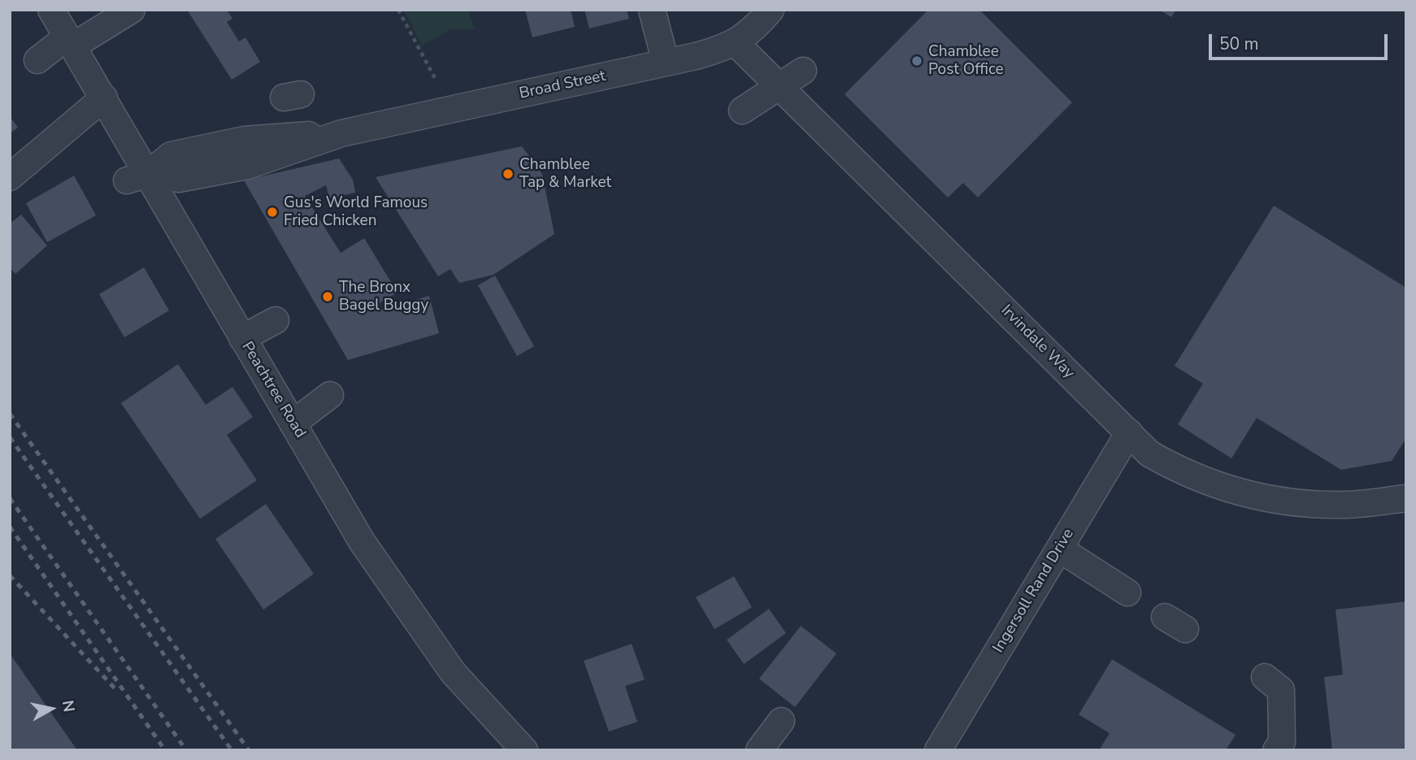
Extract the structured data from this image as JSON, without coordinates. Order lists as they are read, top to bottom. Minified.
{"streets":{"street":["Broad Street","Irvindale Way","Peachtree Road","Ingersoll Rand Drive"]},"crossings":[["Broad Street","Irvindale Way"],["Broad Street","Peachtree Road"],["Irvindale Way","Ingersoll Rand Drive"]],"places":["Chamblee Post Office","Chamblee Tap & Market","Gus's World Famous Fried Chicken","The Bronx Bagel Buggy"],"scale_bar":"50 m","north":"right"}
